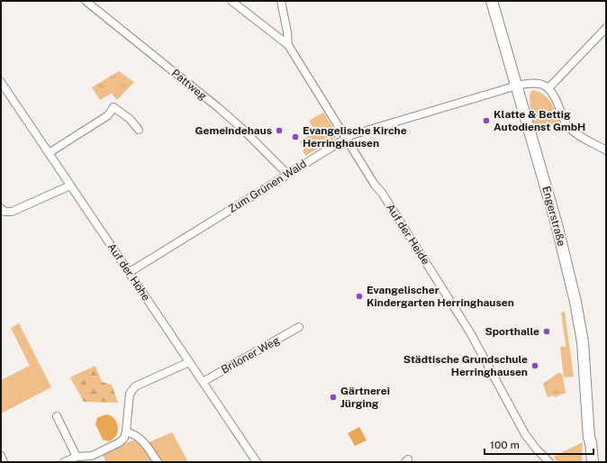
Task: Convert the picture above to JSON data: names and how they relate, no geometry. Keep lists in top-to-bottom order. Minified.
{"streets":{"main road":["Engerstraße"],"street":["Pattweg","Zum Grünen Wald","Auf der Heide","Auf der Höhe","Briloner Weg"]},"crossings":[["Pattweg","Zum Grünen Wald"],["Zum Grünen Wald","Engerstraße"],["Zum Grünen Wald","Auf der Heide"],["Zum Grünen Wald","Auf der Höhe"],["Auf der Höhe","Briloner Weg"]],"places":["Klatte & Bettig Autodienst GmbH","Gemeindehaus","Evangelische Kirche Herringhausen","Evangelischer Kindergarten Herringhausen","Sporthalle","Städtische Grundschule Herringhausen","Gärtnerei Jürging"],"scale_bar":"100 m"}
